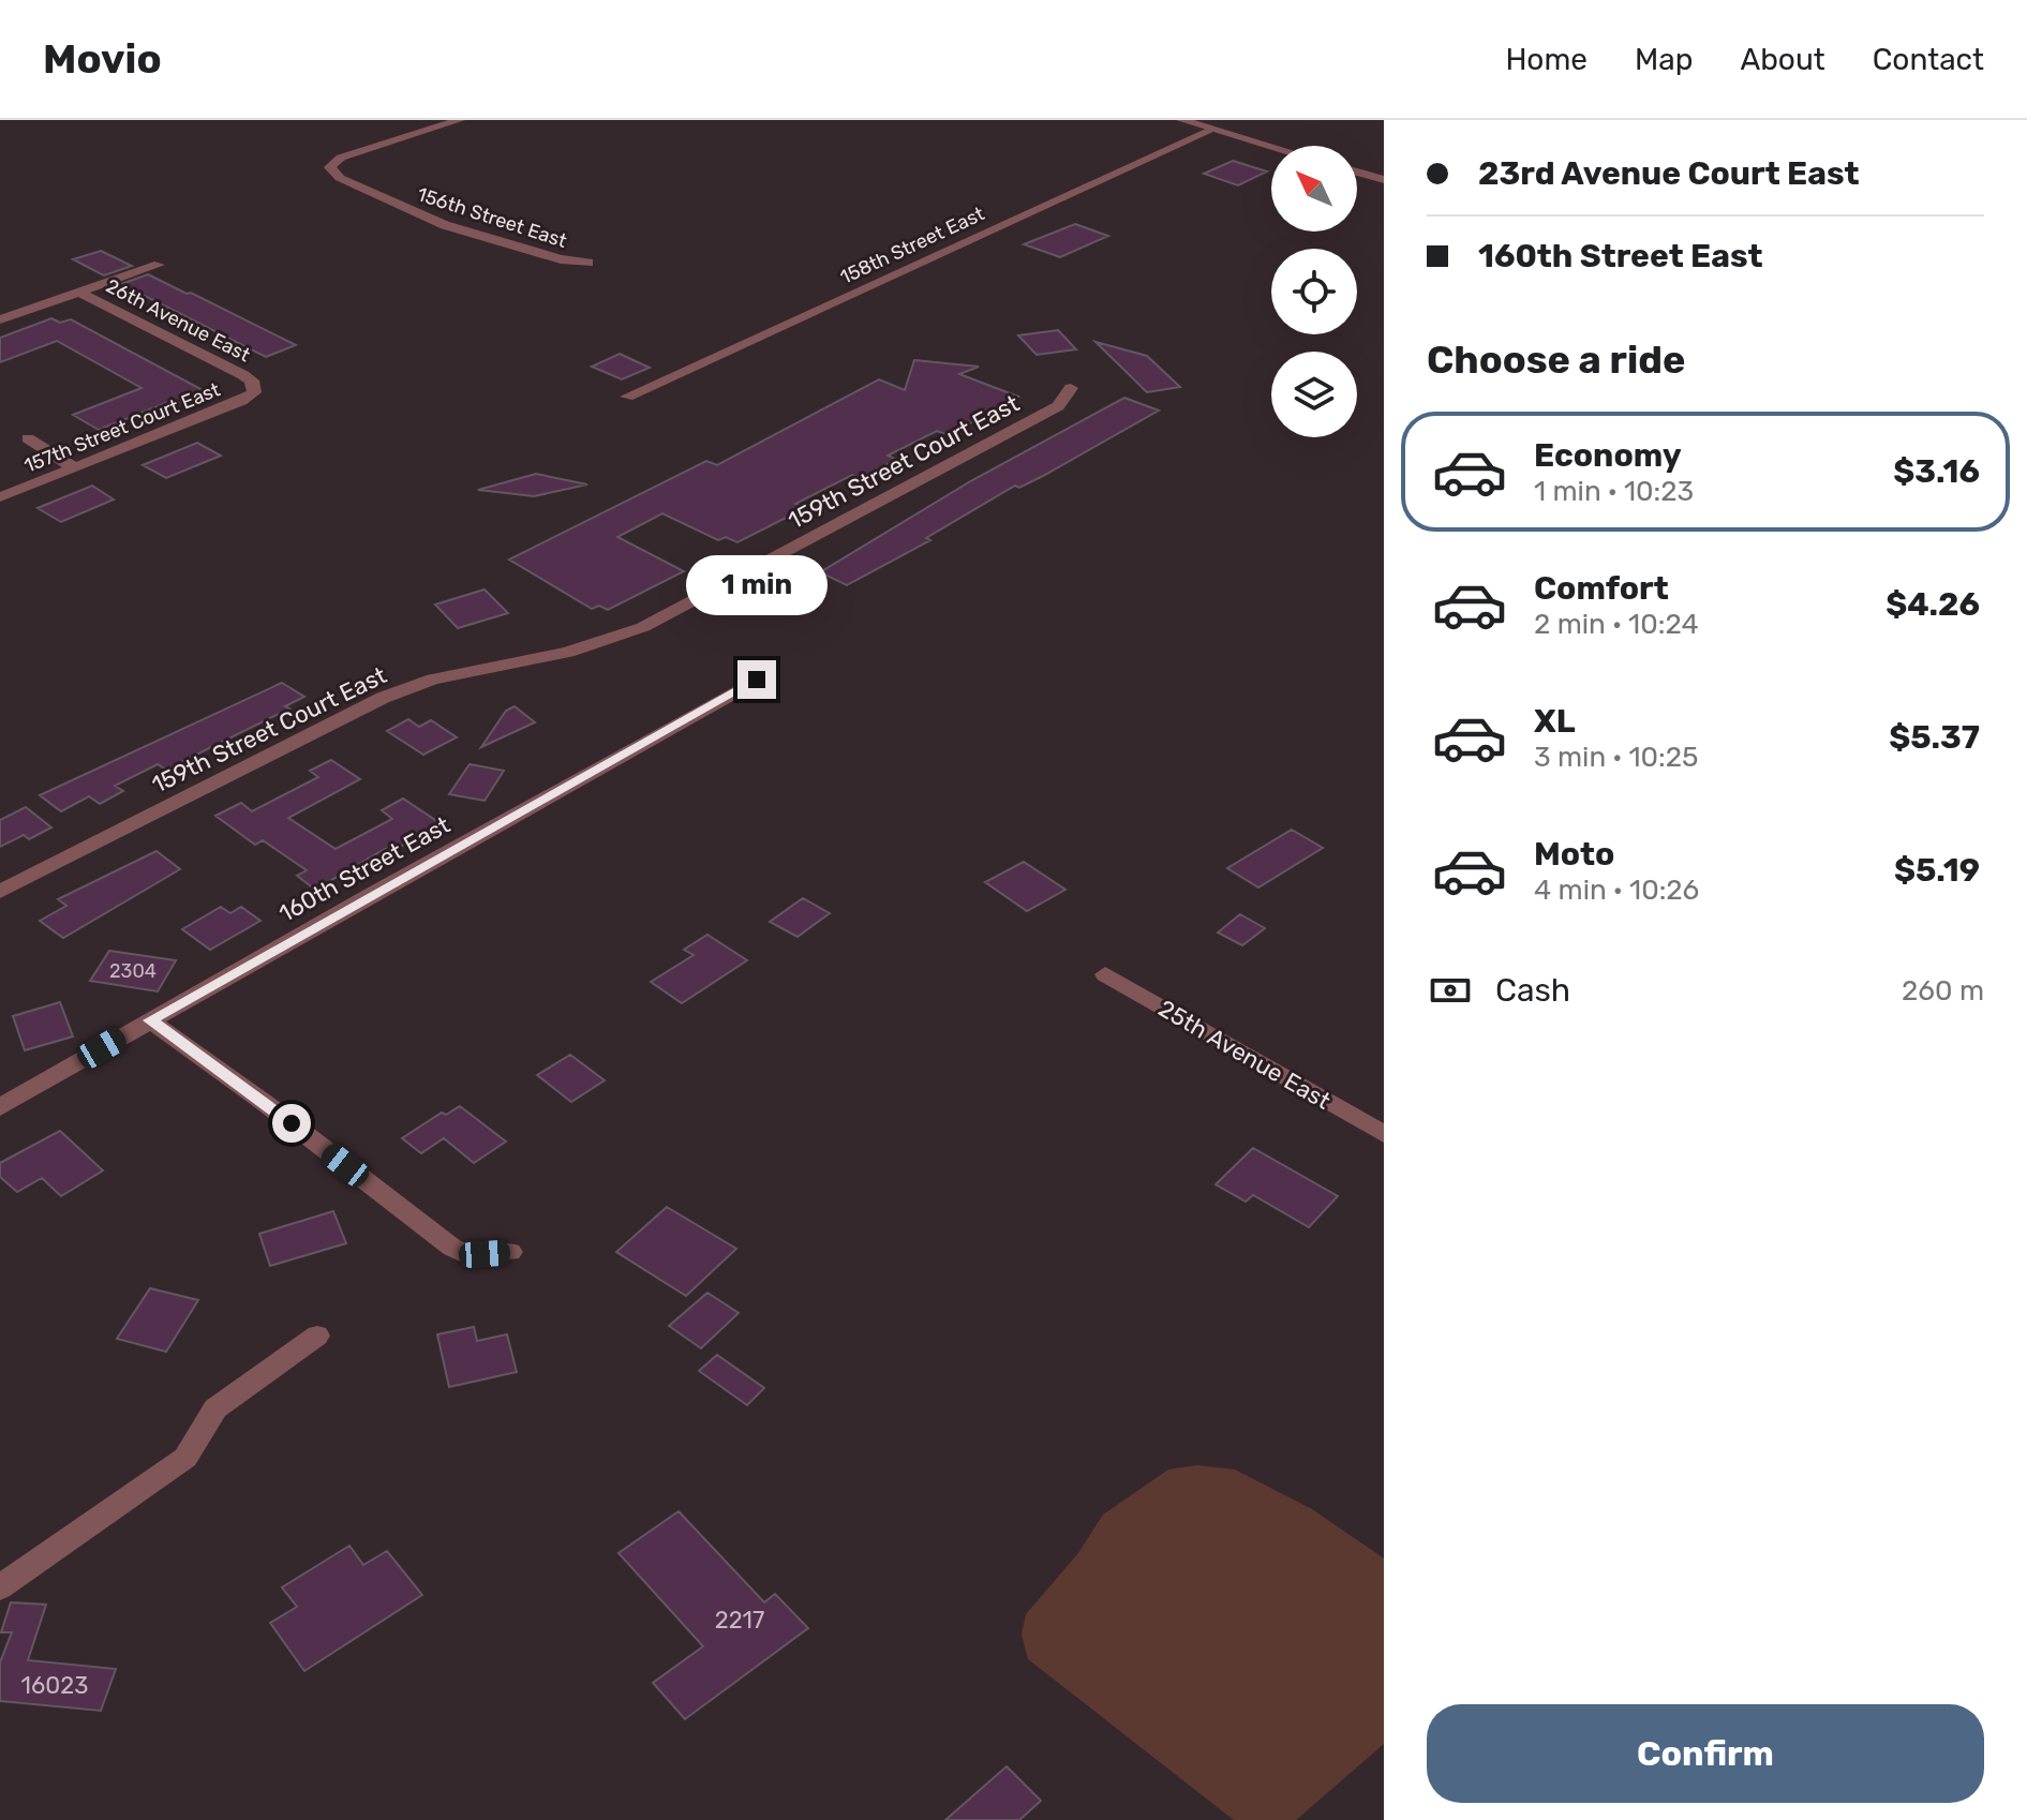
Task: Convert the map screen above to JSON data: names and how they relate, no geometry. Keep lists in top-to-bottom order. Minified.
{"streets":{"street":["156th Street East","158th Street East","26th Avenue East","157th Street Court East","159th Street Court East","160th Street East","25th Avenue East"]},"crossings":[["26th Avenue East","157th Street Court East"]],"house_numbers":["2304","2217","16023"],"north":"top left","page":{"header":"Movio","nav":["Home","Map","About","Contact"],"banner":["23rd Avenue Court East","160th Street East"],"heading":"Choose a ride","list":[{"name":"Economy","note":"1 min · 10:23","value":"$3.16"},{"name":"Comfort","note":"2 min · 10:24","value":"$4.26"},{"name":"XL","note":"3 min · 10:25","value":"$5.37"},{"name":"Moto","note":"4 min · 10:26","value":"$5.19"}],"bubble":"1 min","pay":["Cash","260 m"],"buttons":"Confirm"}}
